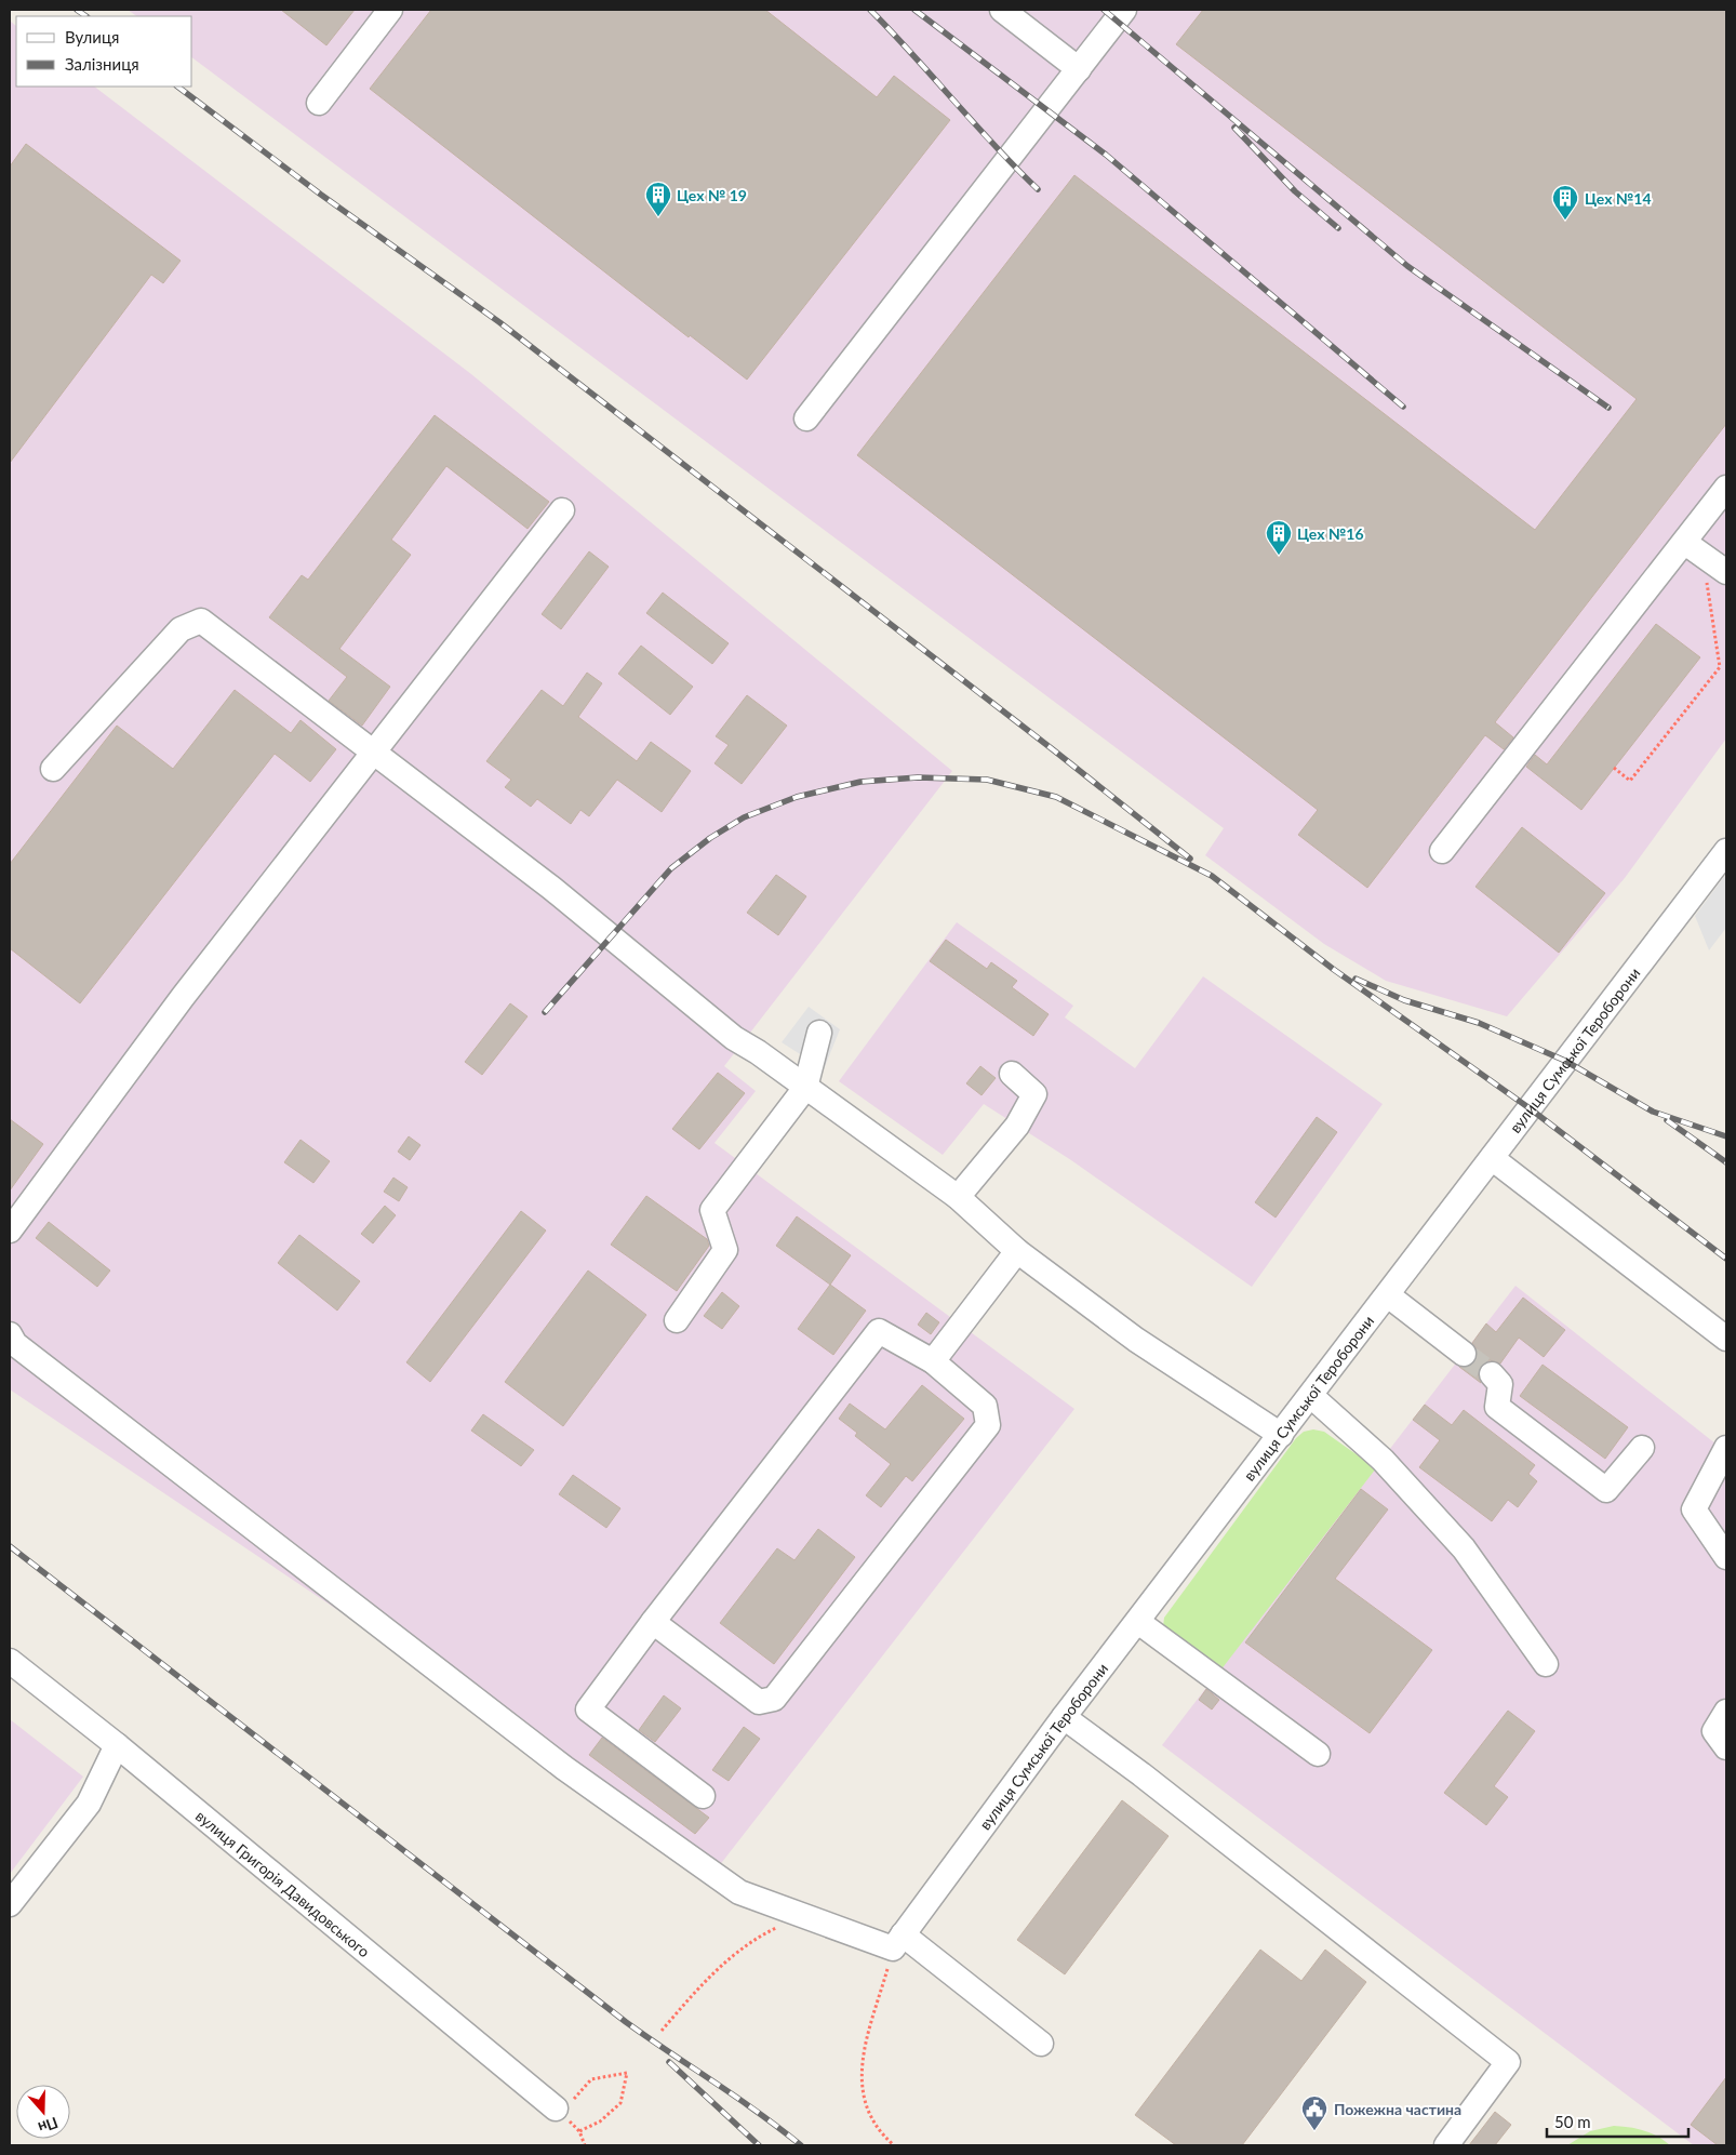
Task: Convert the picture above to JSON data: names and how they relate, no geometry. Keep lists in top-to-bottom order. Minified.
{"streets":{"street":["вулиця Сумської Тероборони","вулиця Григорія Давидовського"]},"places":{"building":["Цех № 19","Цех №14","Цех №16"],"public building":["Пожежна частина"]},"legend":["Вулиця","Залізниця"],"scale_bar":"50 m","north":"bottom"}
